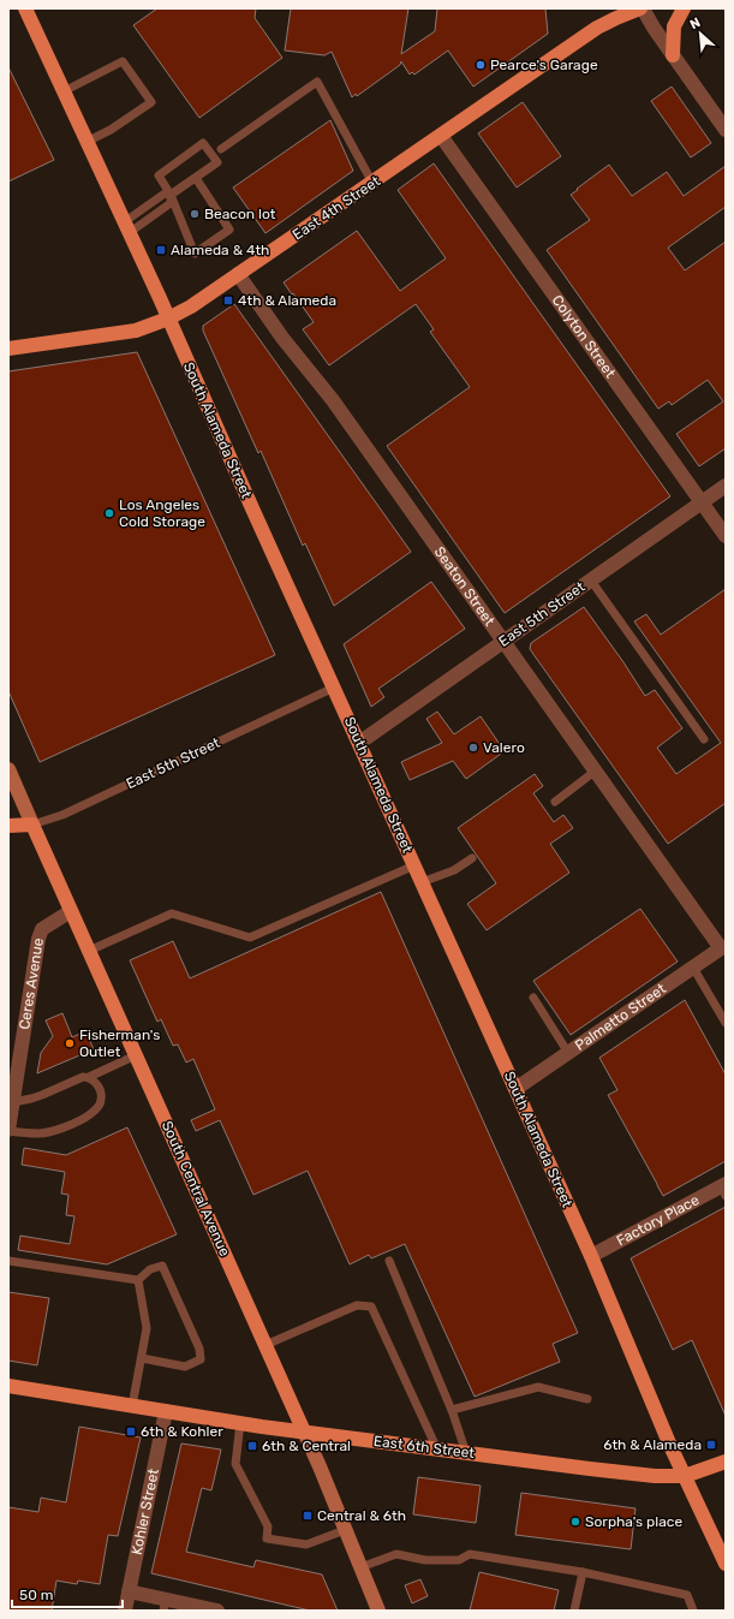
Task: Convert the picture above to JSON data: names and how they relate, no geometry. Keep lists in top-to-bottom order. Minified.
{"streets":{"main road":["East 4th Street","South Alameda Street","East 5th Street","South Central Avenue","East 6th Street"],"street":["Colyton Street","Seaton Street","Ceres Avenue","Palmetto Street","Factory Place","Kohler Street"]},"crossings":[["East 4th Street","Colyton Street"],["East 4th Street","South Alameda Street"],["East 4th Street","Seaton Street"],["Colyton Street","East 5th Street"],["South Alameda Street","East 5th Street"],["South Alameda Street","Palmetto Street"],["South Alameda Street","Factory Place"],["South Alameda Street","East 6th Street"],["Seaton Street","East 5th Street"],["Seaton Street","Palmetto Street"],["East 5th Street","South Central Avenue"],["Ceres Avenue","South Central Avenue"],["South Central Avenue","East 6th Street"],["East 6th Street","Kohler Street"]],"places":{"other":["Pearce's Garage","Beacon lot","Los Angeles Cold Storage","Valero","Fisherman's Outlet","Sorpha's place"],"transit":["Alameda & 4th","4th & Alameda","6th & Kohler","6th & Alameda","6th & Central","Central & 6th"]},"scale_bar":"50 m","north":"top left"}
